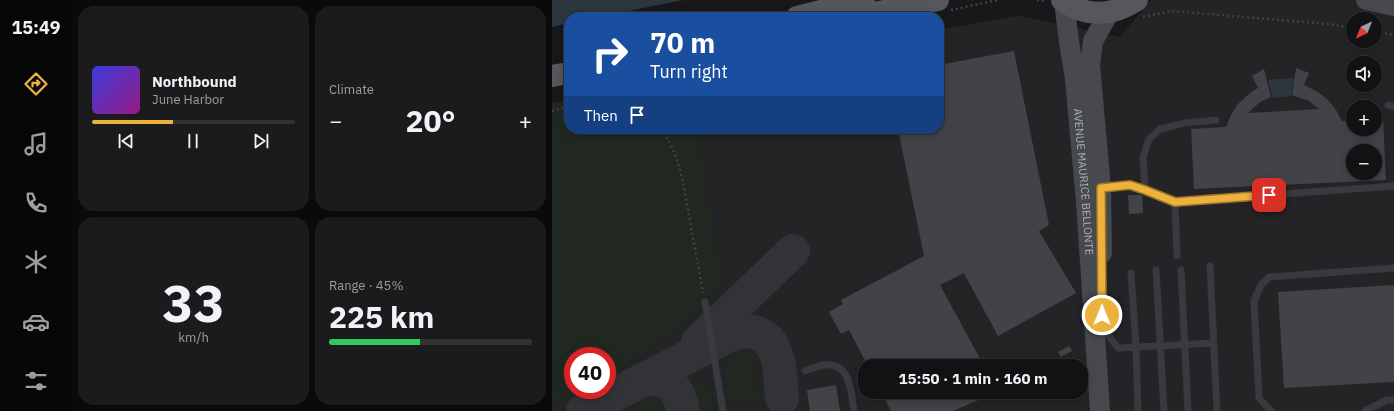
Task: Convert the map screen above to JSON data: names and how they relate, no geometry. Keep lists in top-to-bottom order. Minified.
{"streets":{"street":["AVENUE MAURICE BELLONTE"]},"north":"bottom left","page":{"tabs":"15:49","tile":["Climate",["33","km/h"],["Range · 45%","225 km"]],"map_buttons":["+","−"],"turn":["70 m","Turn right"],"song":["Northbound","June Harbor"],"then":"Then","heat":["−","20°","+"],"limit":"40","trip":"15:50 · 1 min · 160 m"}}
